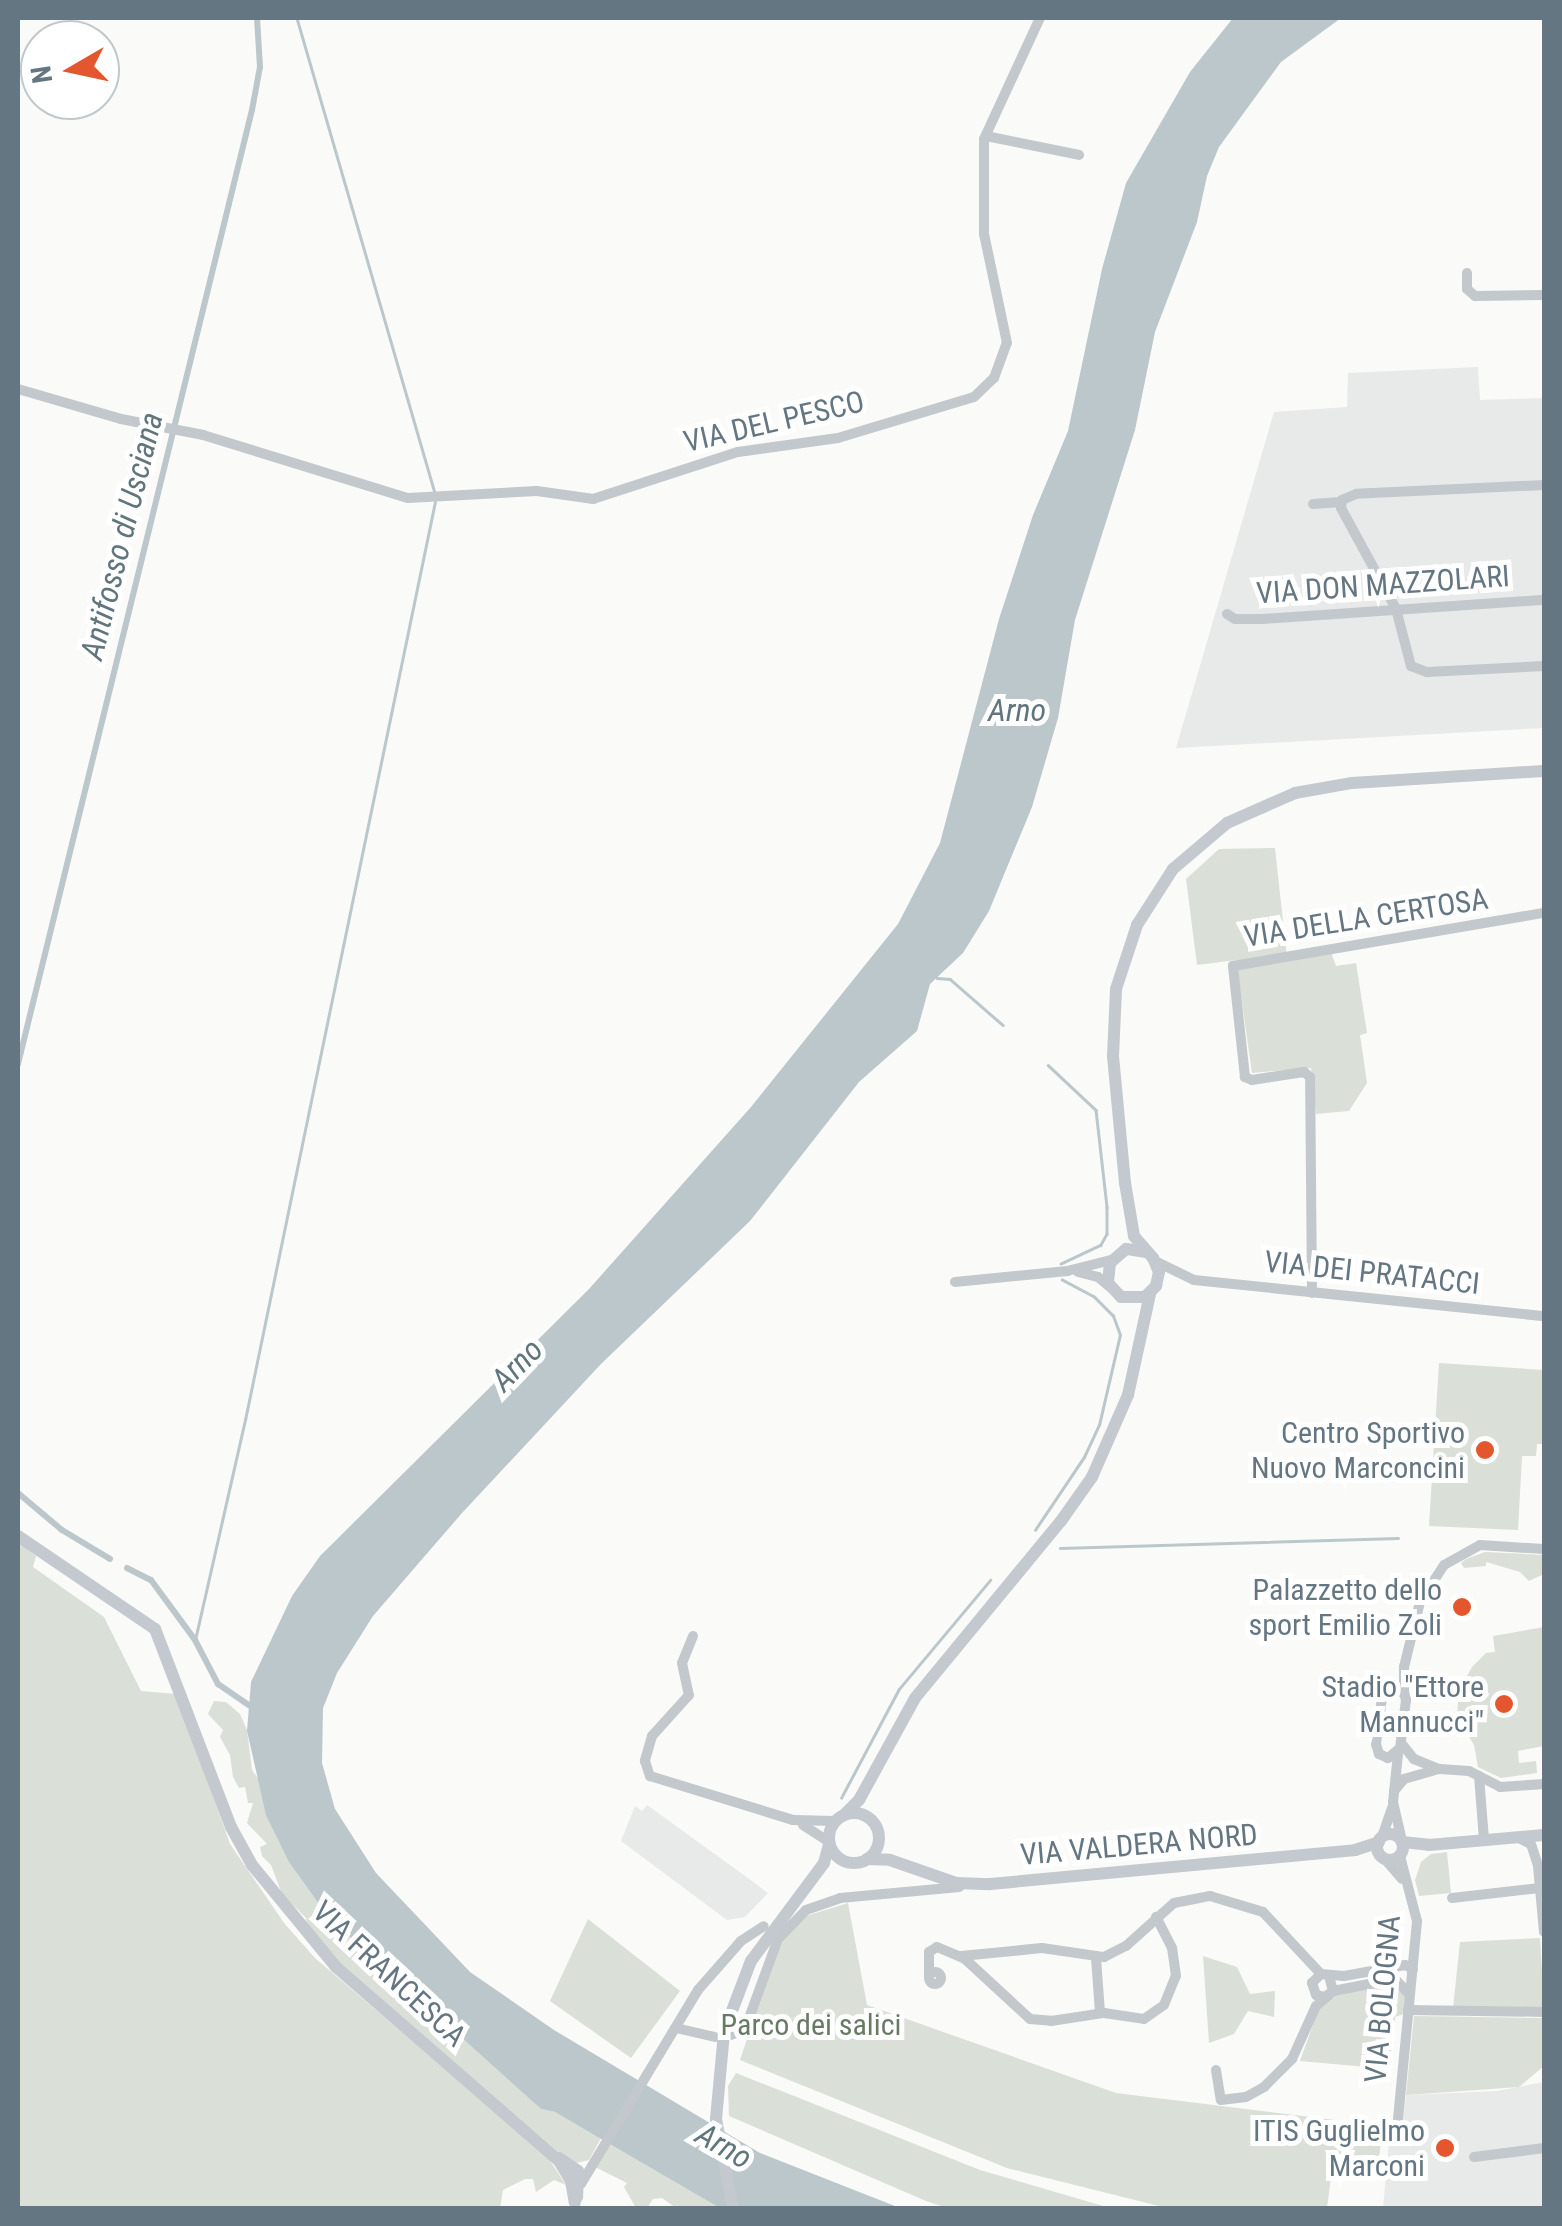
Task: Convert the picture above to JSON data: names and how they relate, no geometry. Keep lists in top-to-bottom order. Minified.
{"streets":{"main road":["VIA VALDERA NORD","VIA FRANCESCA"],"street":["VIA DEL PESCO","VIA DON MAZZOLARI","VIA DELLA CERTOSA","VIA DEI PRATACCI","VIA BOLOGNA"]},"crossings":[["VIA DELLA CERTOSA","VIA DEI PRATACCI"],["VIA VALDERA NORD","VIA BOLOGNA"]],"water":["Antifosso di Usciana","Arno"],"parks":["Parco dei salici"],"places":["Centro Sportivo Nuovo Marconcini","Palazzetto dello sport Emilio Zoli","Stadio \"Ettore Mannucci\"","ITIS Guglielmo Marconi"],"north":"left"}
